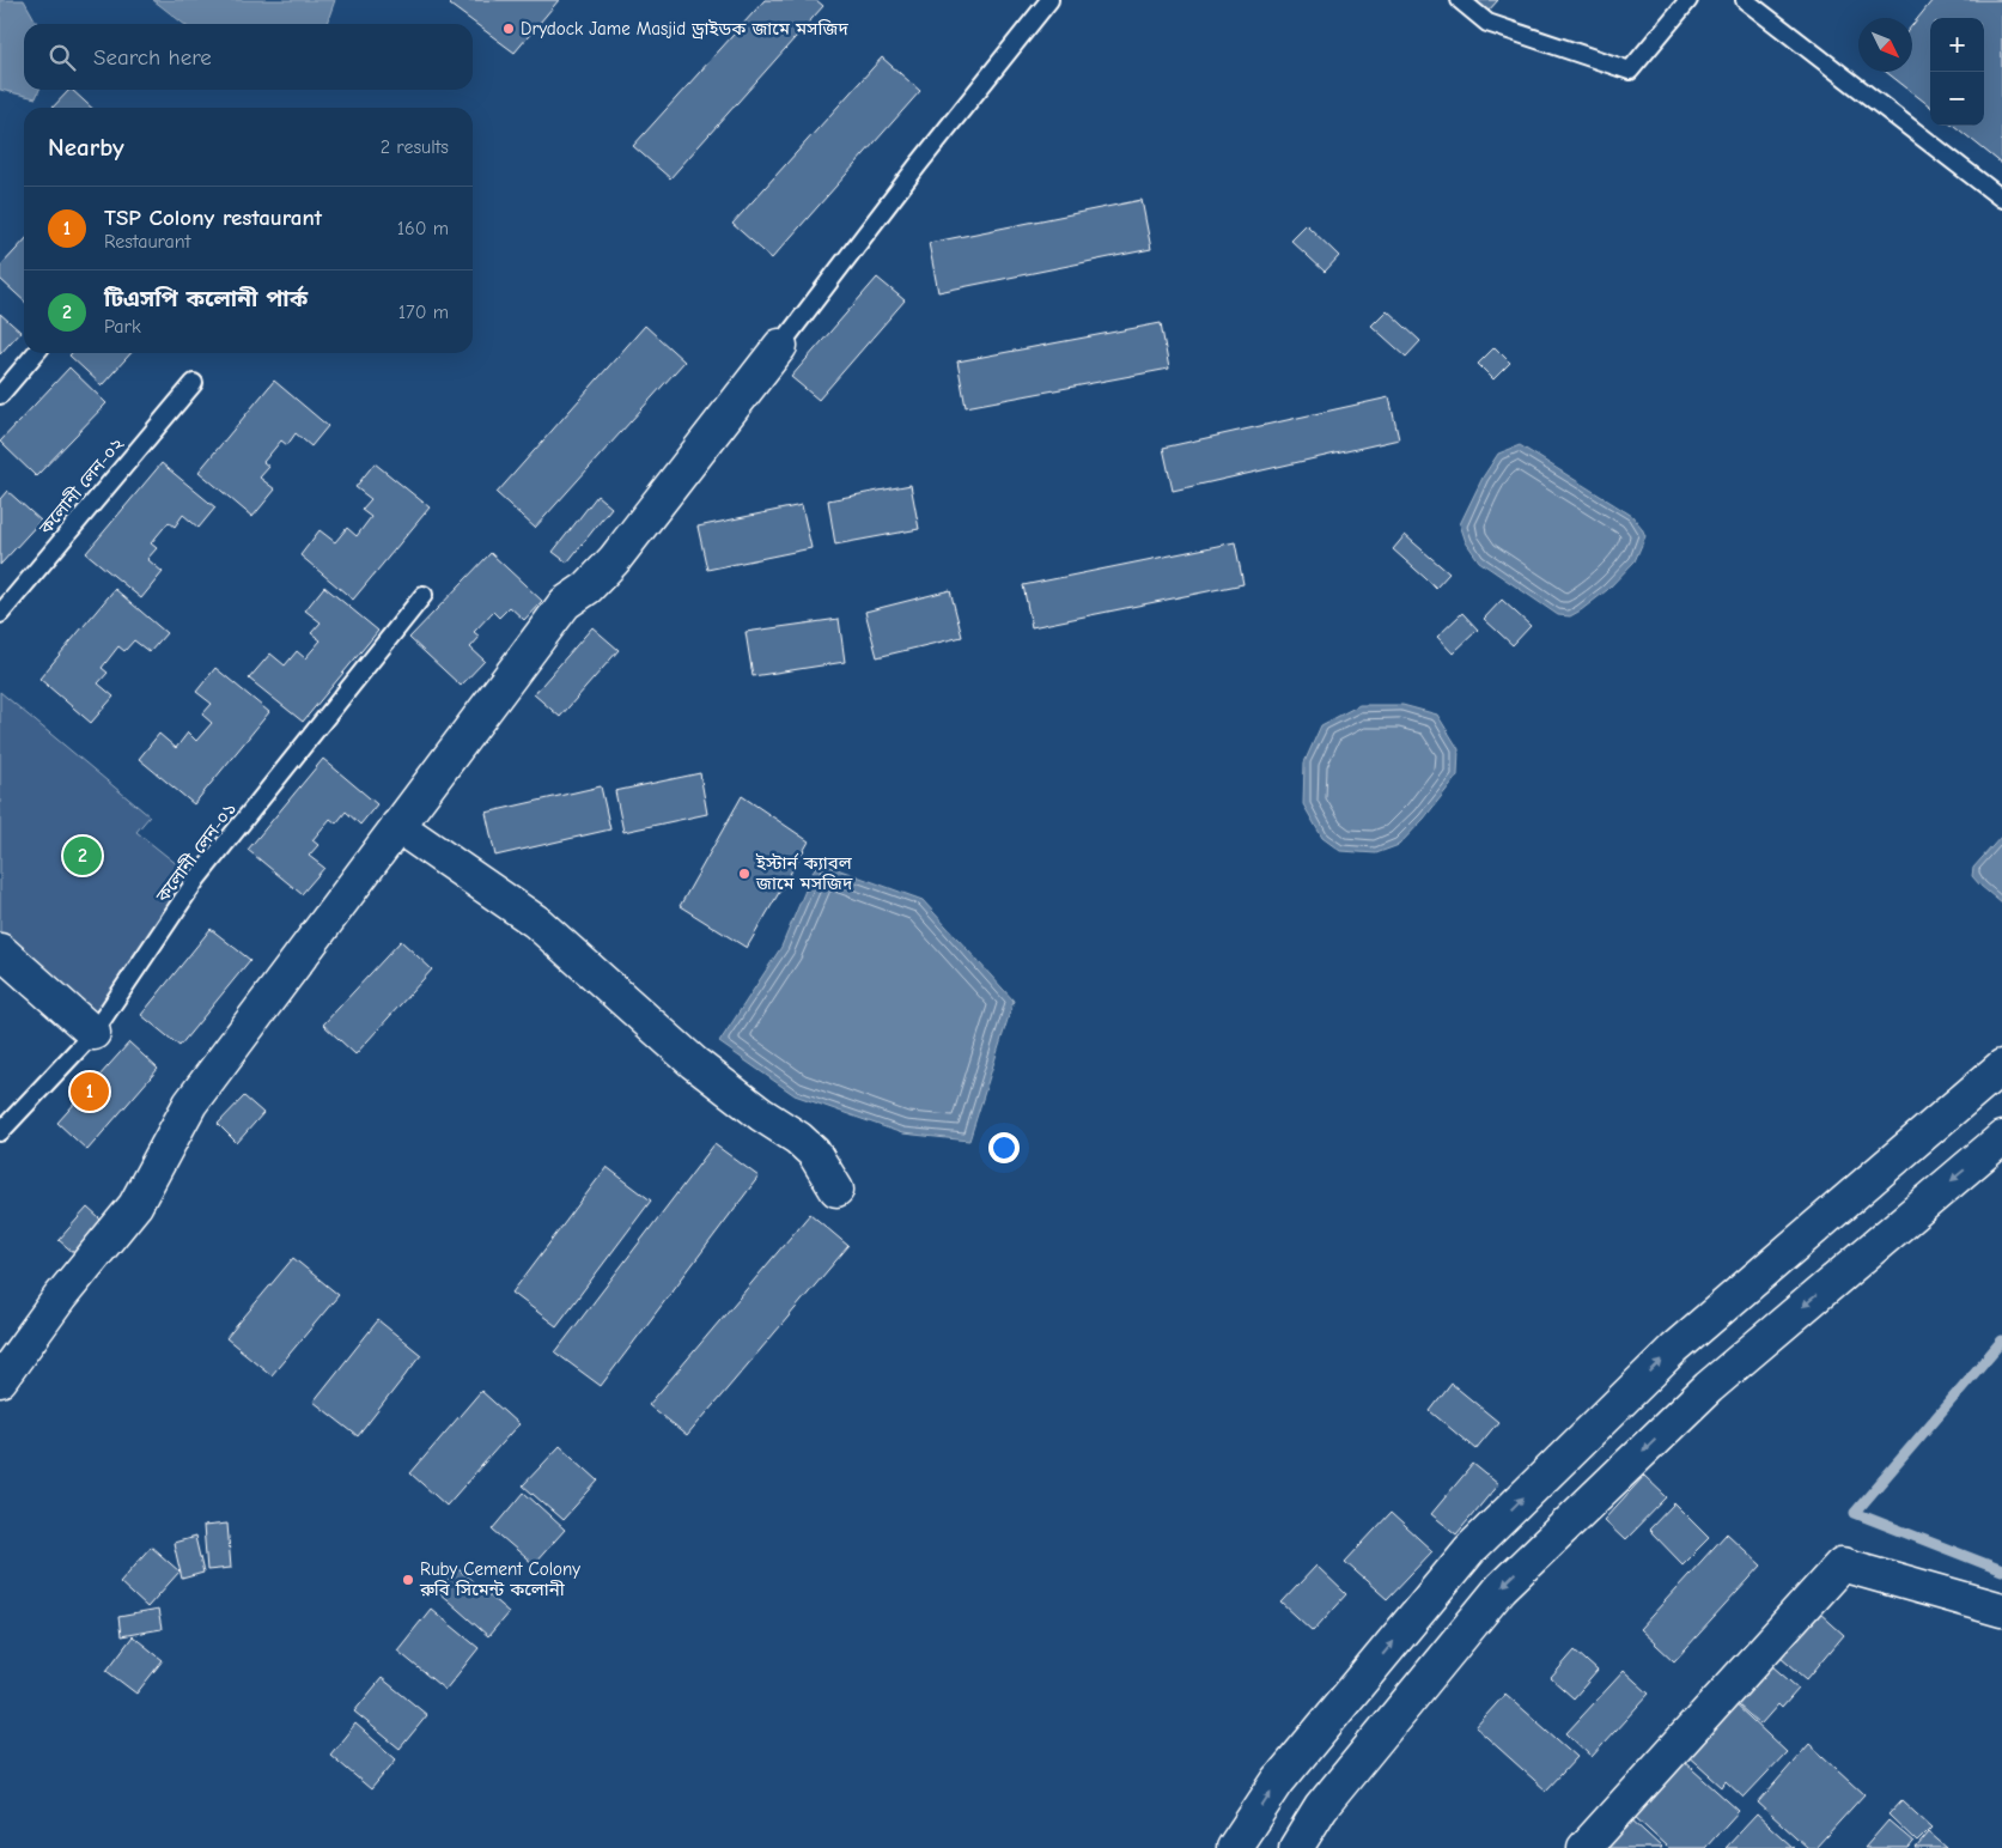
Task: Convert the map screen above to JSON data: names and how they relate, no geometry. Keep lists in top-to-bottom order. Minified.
{"streets":{"lane":["কলোনী লেন-০২","কলোনী লেন-০১"]},"places":["Drydock Jame Masjid ড্রাইডক জামে মসজিদ","ইস্টার্ন ক্যাবল জামে মসজিদ","Ruby Cement Colony রুবি সিমেন্ট কলোনী"],"north":"bottom right","page":{"map_buttons":["+","−"],"search":"Search here","heading":["Nearby","2 results"],"list":[{"mark":"1","name":"TSP Colony restaurant","note":"Restaurant","value":"160 m"},{"mark":"2","name":"টিএসপি কলোনী পার্ক","note":"Park","value":"170 m"}],"pins":["2","1"]}}
